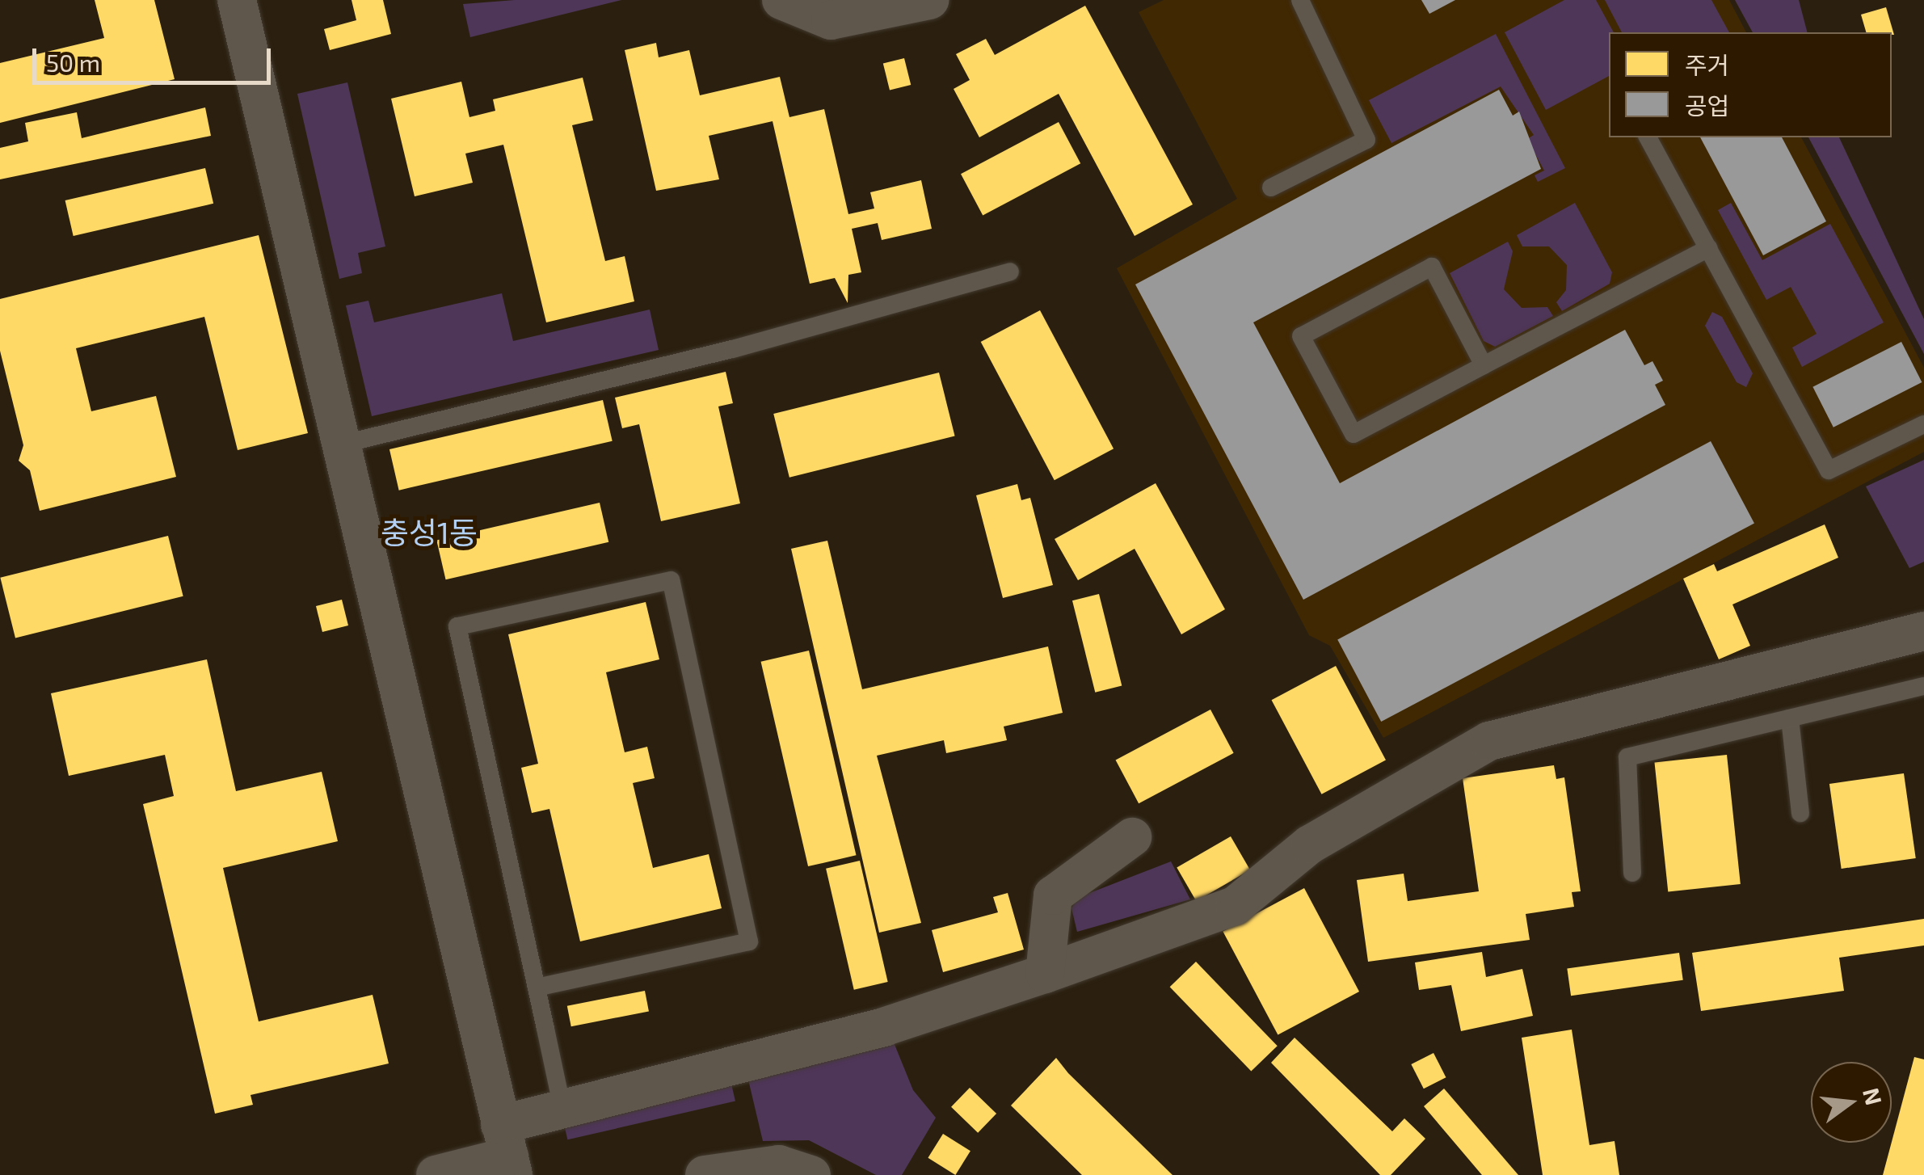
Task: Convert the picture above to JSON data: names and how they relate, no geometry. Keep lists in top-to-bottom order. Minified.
{"districts":["충성1동"],"legend":["주거","공업"],"scale_bar":"50 m","north":"right"}
